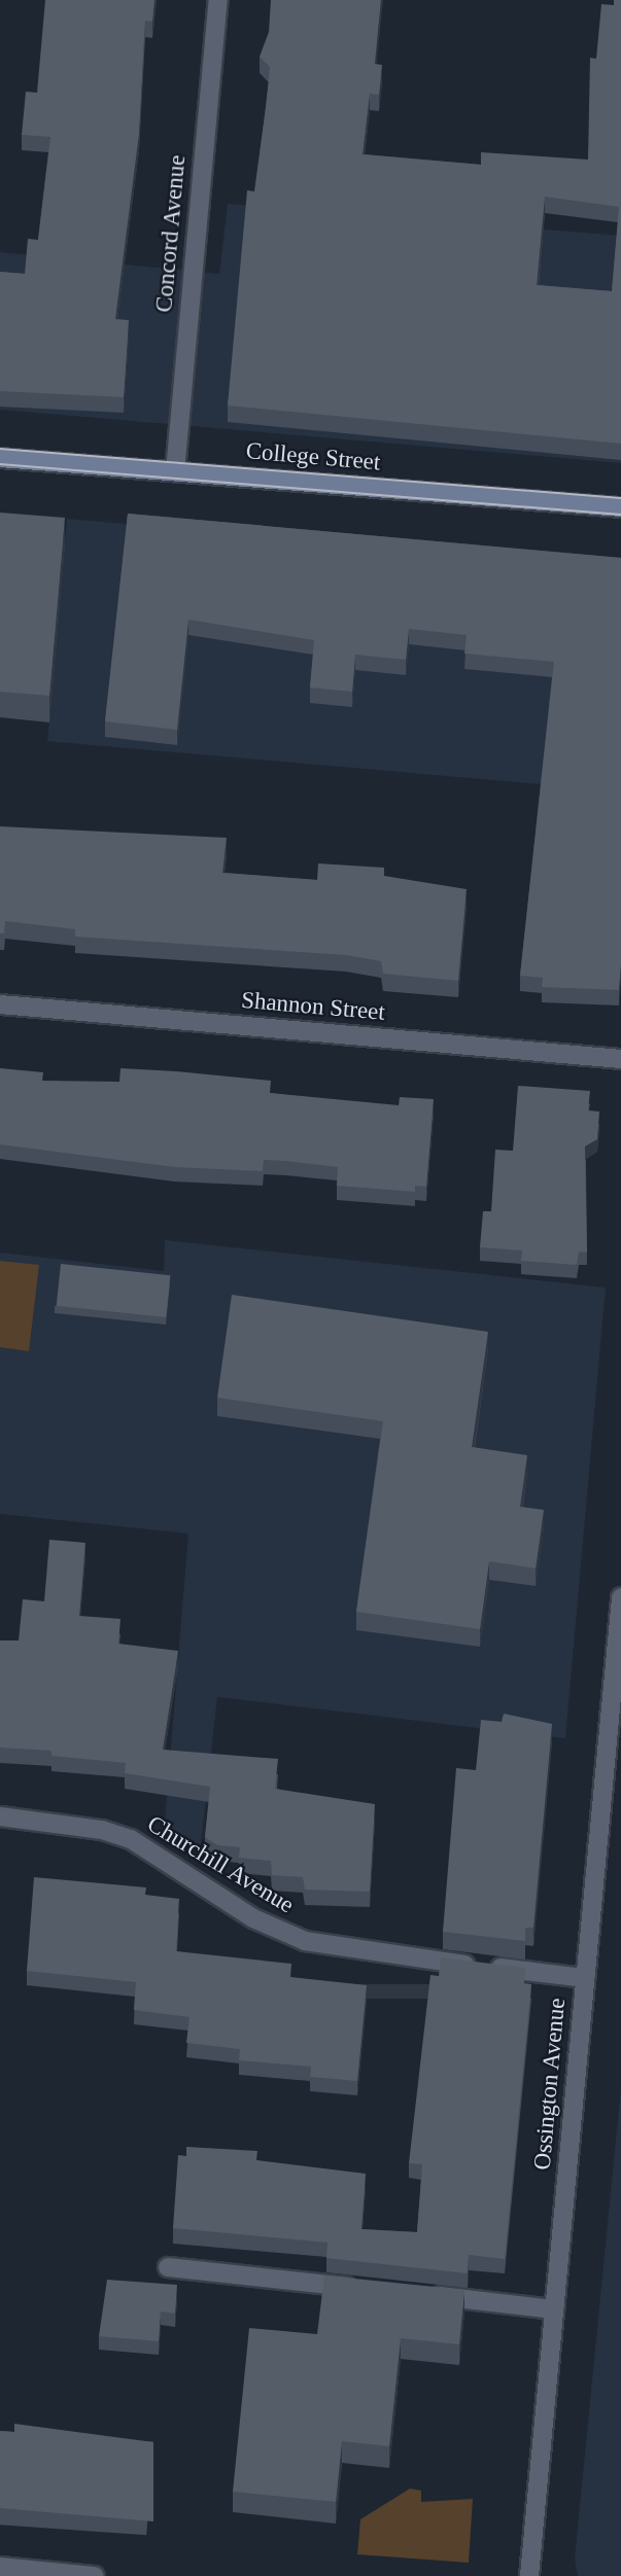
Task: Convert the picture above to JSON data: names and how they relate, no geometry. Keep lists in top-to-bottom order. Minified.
{"streets":{"main road":["College Street"],"street":["Concord Avenue","Shannon Street","Churchill Avenue","Ossington Avenue"]},"crossings":[["Concord Avenue","College Street"],["Churchill Avenue","Ossington Avenue"]]}
